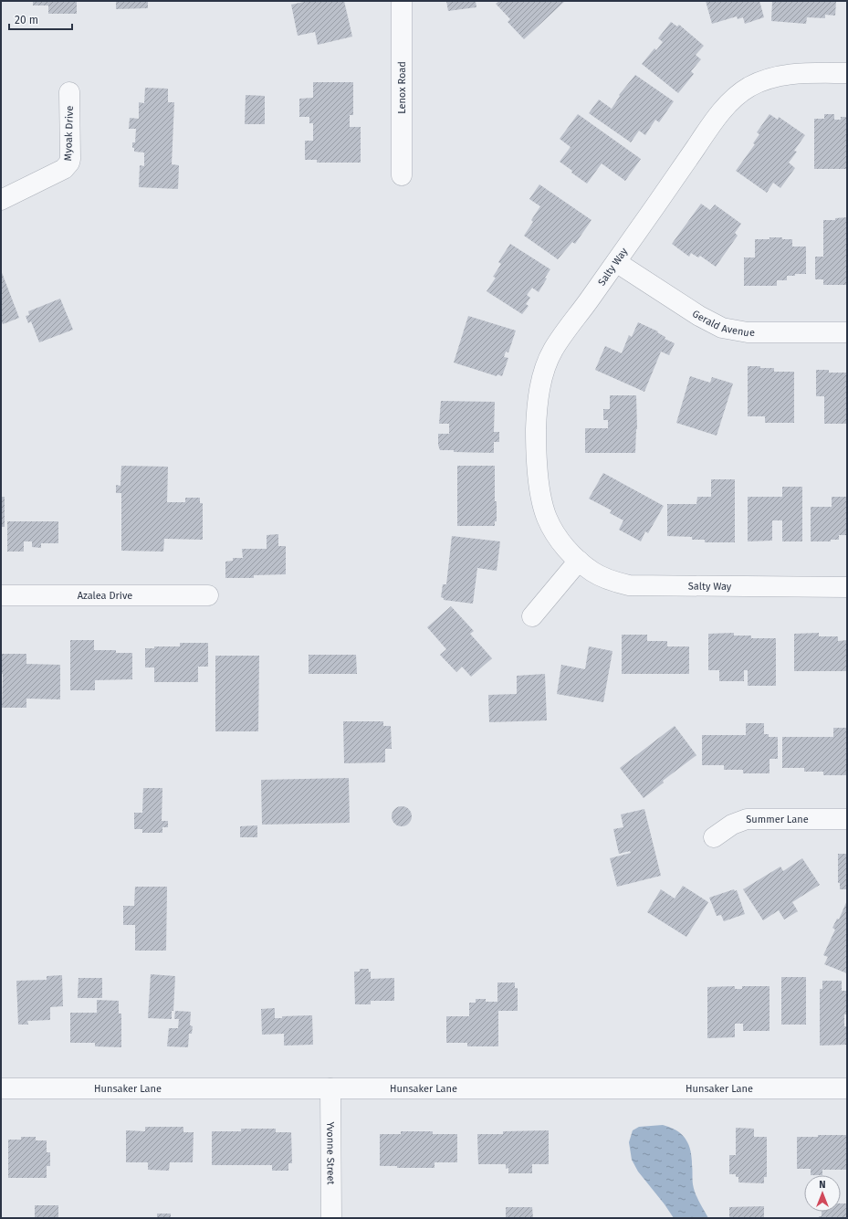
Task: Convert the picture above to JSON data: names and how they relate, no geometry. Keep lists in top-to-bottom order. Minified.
{"streets":{"street":["Lenox Road","Myoak Drive","Salty Way","Gerald Avenue","Azalea Drive","Summer Lane","Hunsaker Lane","Yvonne Street"]},"crossings":[["Salty Way","Gerald Avenue"],["Hunsaker Lane","Yvonne Street"]],"scale_bar":"20 m","north":"top"}
